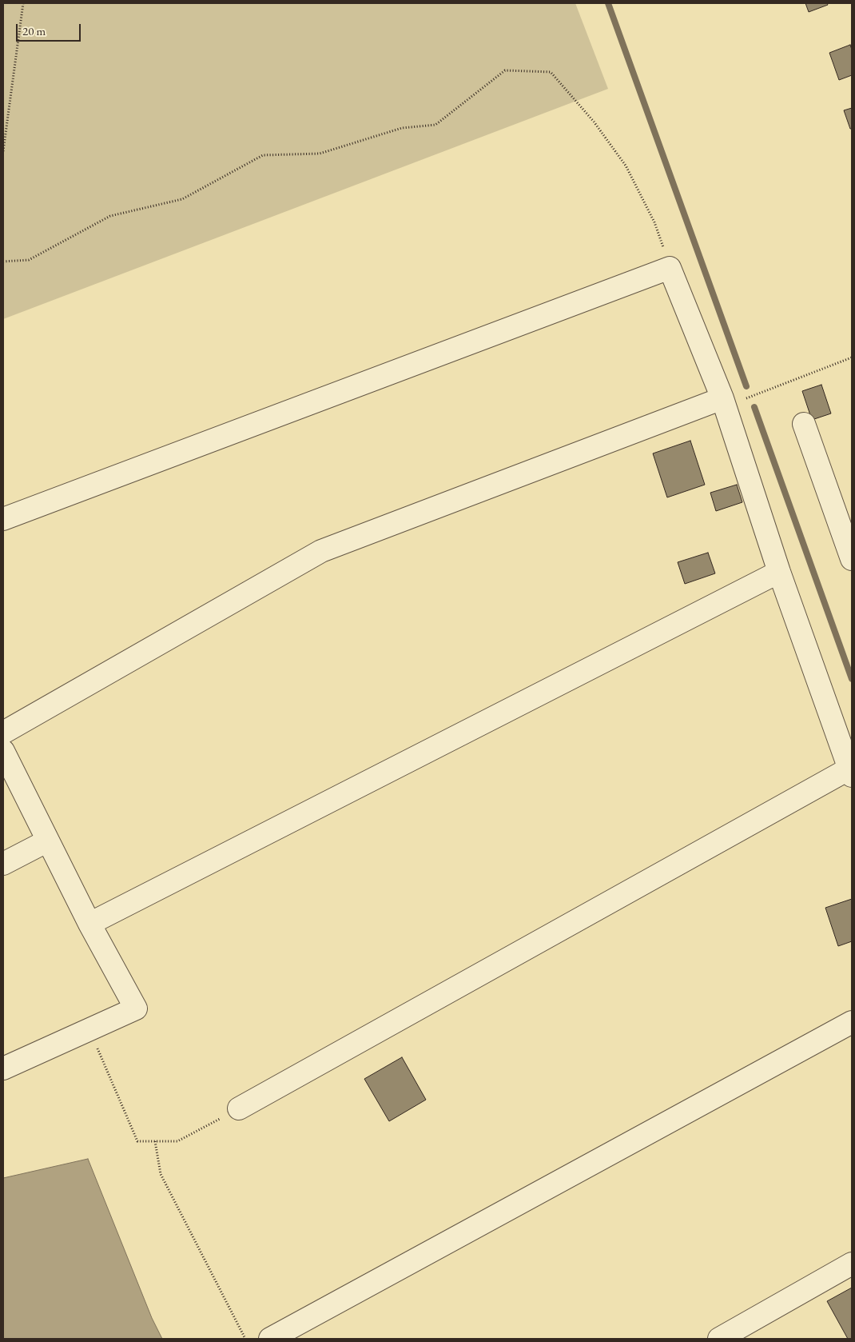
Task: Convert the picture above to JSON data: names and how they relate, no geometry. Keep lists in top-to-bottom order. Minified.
{"scale_bar":"20 m"}
